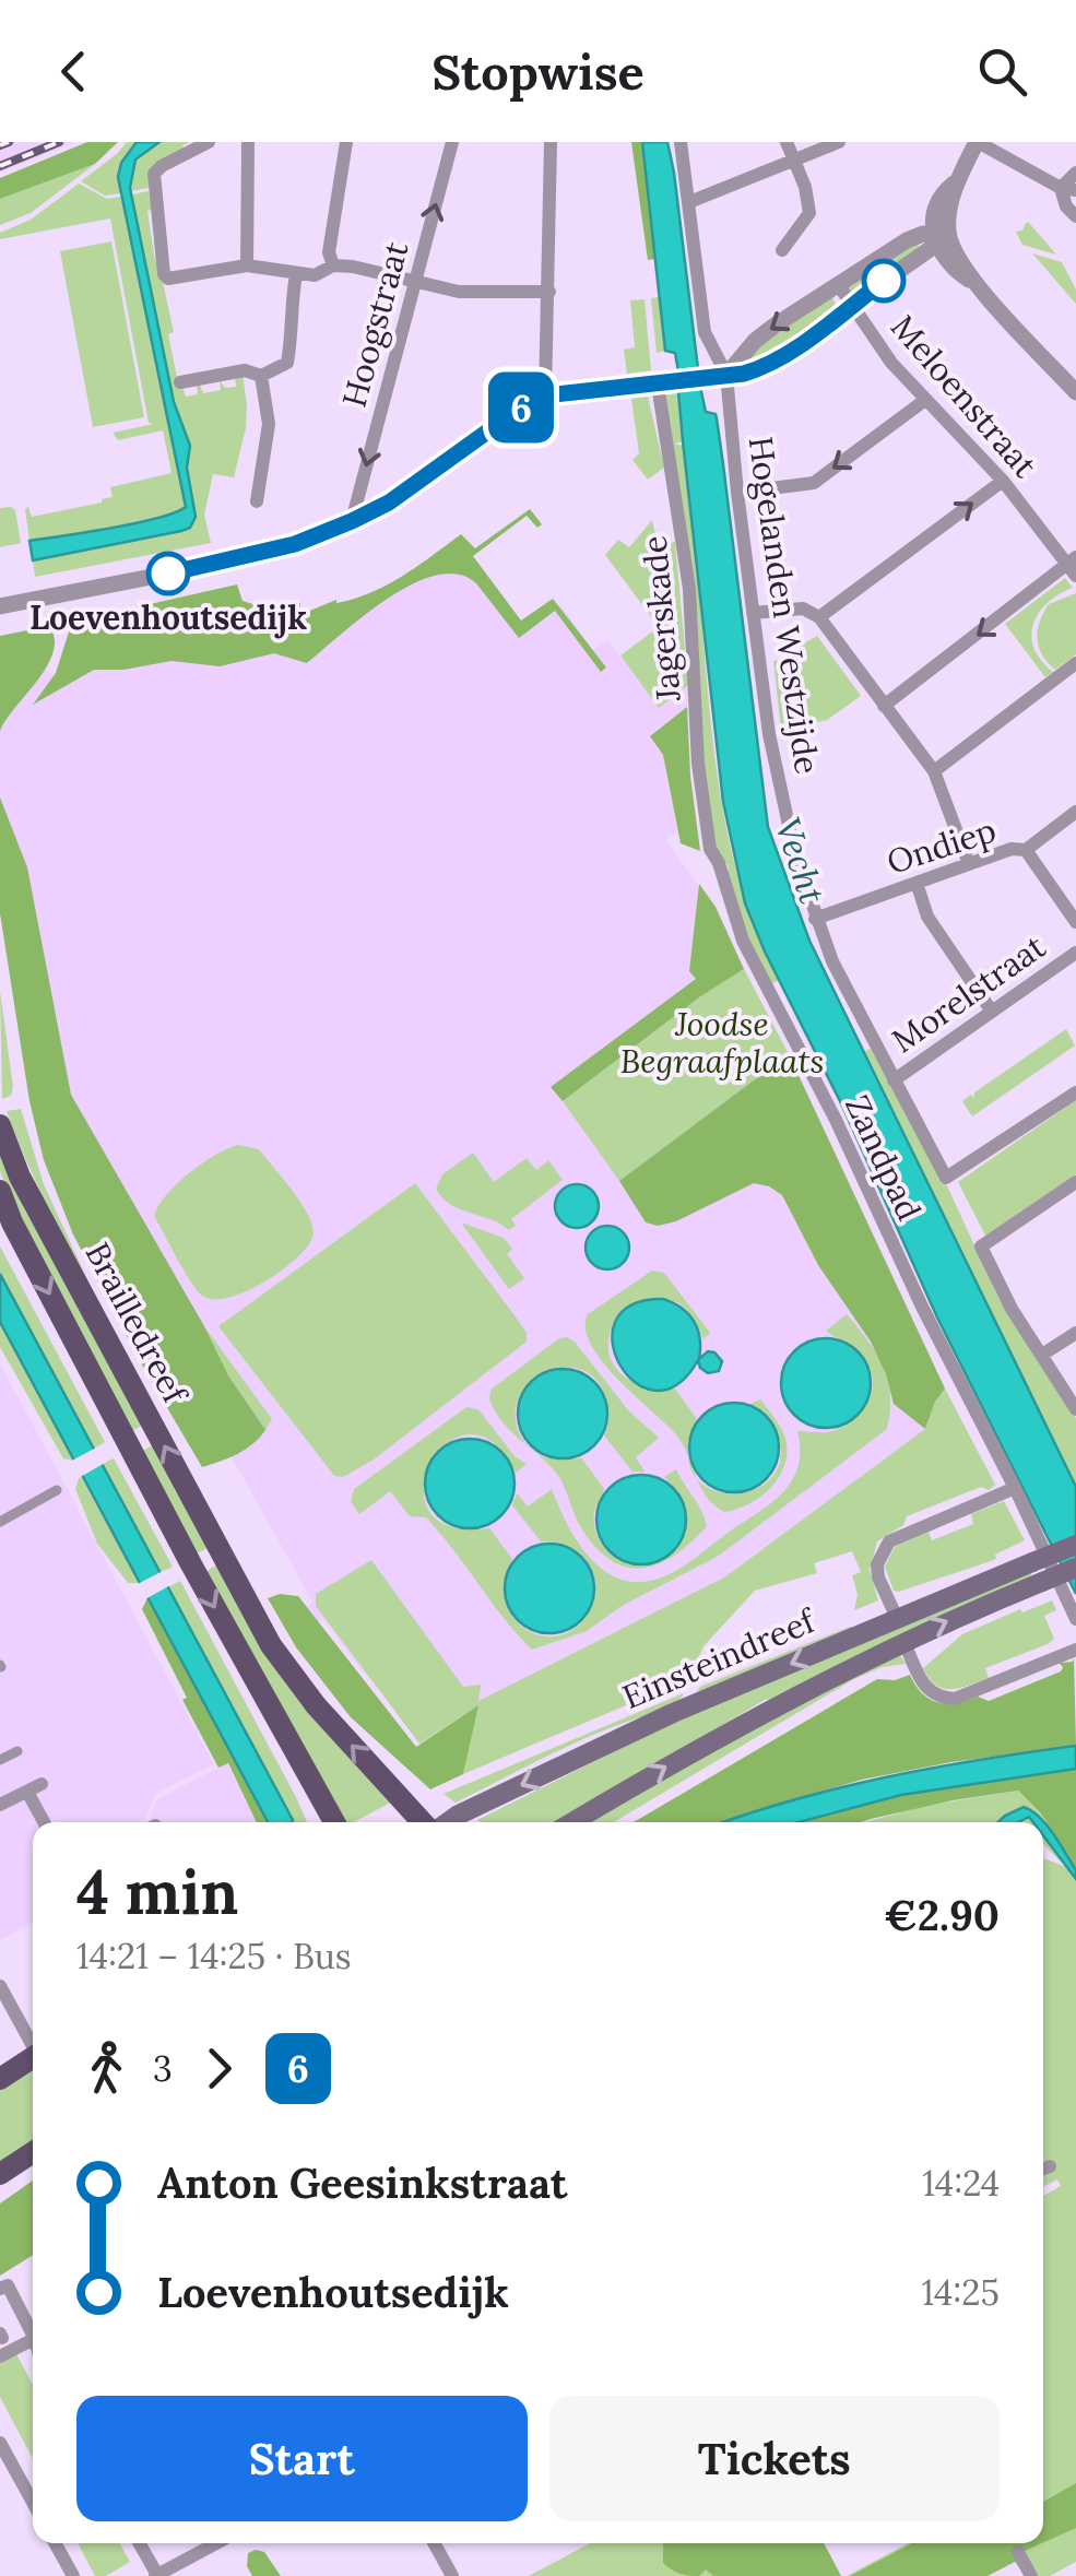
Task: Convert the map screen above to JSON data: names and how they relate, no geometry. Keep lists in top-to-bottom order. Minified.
{"streets":{"main road":["Brailledreef","Einsteindreef"],"street":["Hoogstraat","Meloenstraat","Hogelanden Westzijde","Jagerskade","Ondiep","Morelstraat","Zandpad"]},"crossings":[["Hogelanden Westzijde","Ondiep"],["Hogelanden Westzijde","Morelstraat"],["Jagerskade","Zandpad"]],"water":["Vecht"],"parks":["Joodse Begraafplaats"],"places":["Loevenhoutsedijk"],"lines":["bus line 6"],"page":{"header":"Stopwise","on_map":"6","heading":["4 min","14:21 – 14:25 · Bus","€2.90"],"legs":["3","6"],"list":[{"name":"Anton Geesinkstraat","value":"14:24"},{"name":"Loevenhoutsedijk","value":"14:25"}],"buttons":["Start","Tickets"]}}
